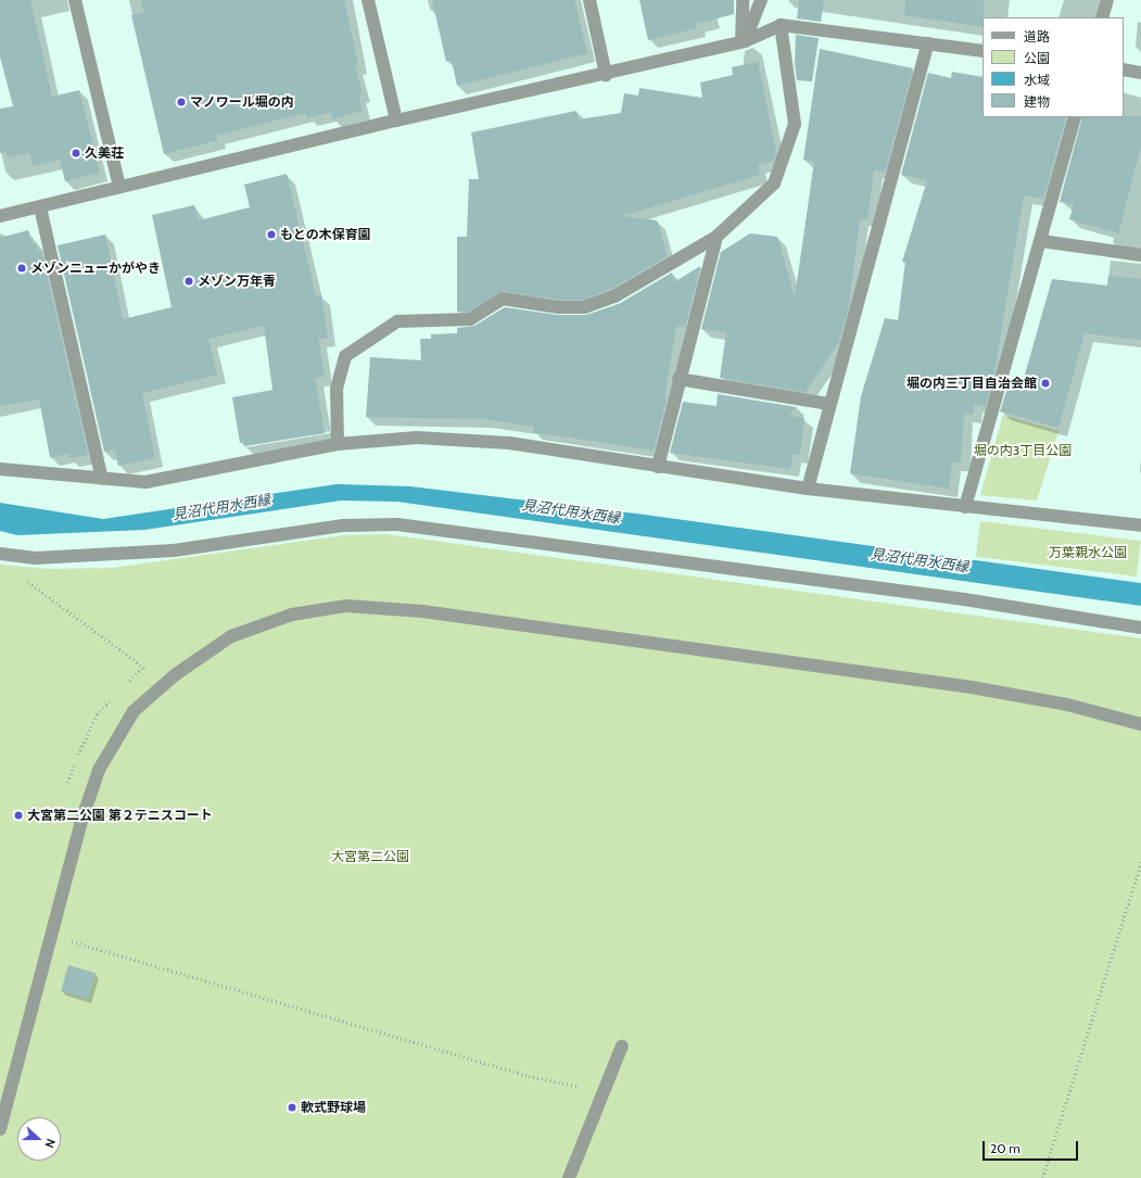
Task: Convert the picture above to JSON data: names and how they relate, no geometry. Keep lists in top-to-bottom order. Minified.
{"water":["見沼代用水西縁"],"parks":["堀の内3丁目公園","万葉親水公園","大宮第二公園"],"places":["マノワール堀の内","久美荘","もとの木保育園","メゾンニューかがやき","メゾン万年青","堀の内三丁目自治会館","大宮第二公園 第２テニスコート","軟式野球場"],"legend":["道路","公園","水域","建物"],"scale_bar":"20 m","north":"right"}
